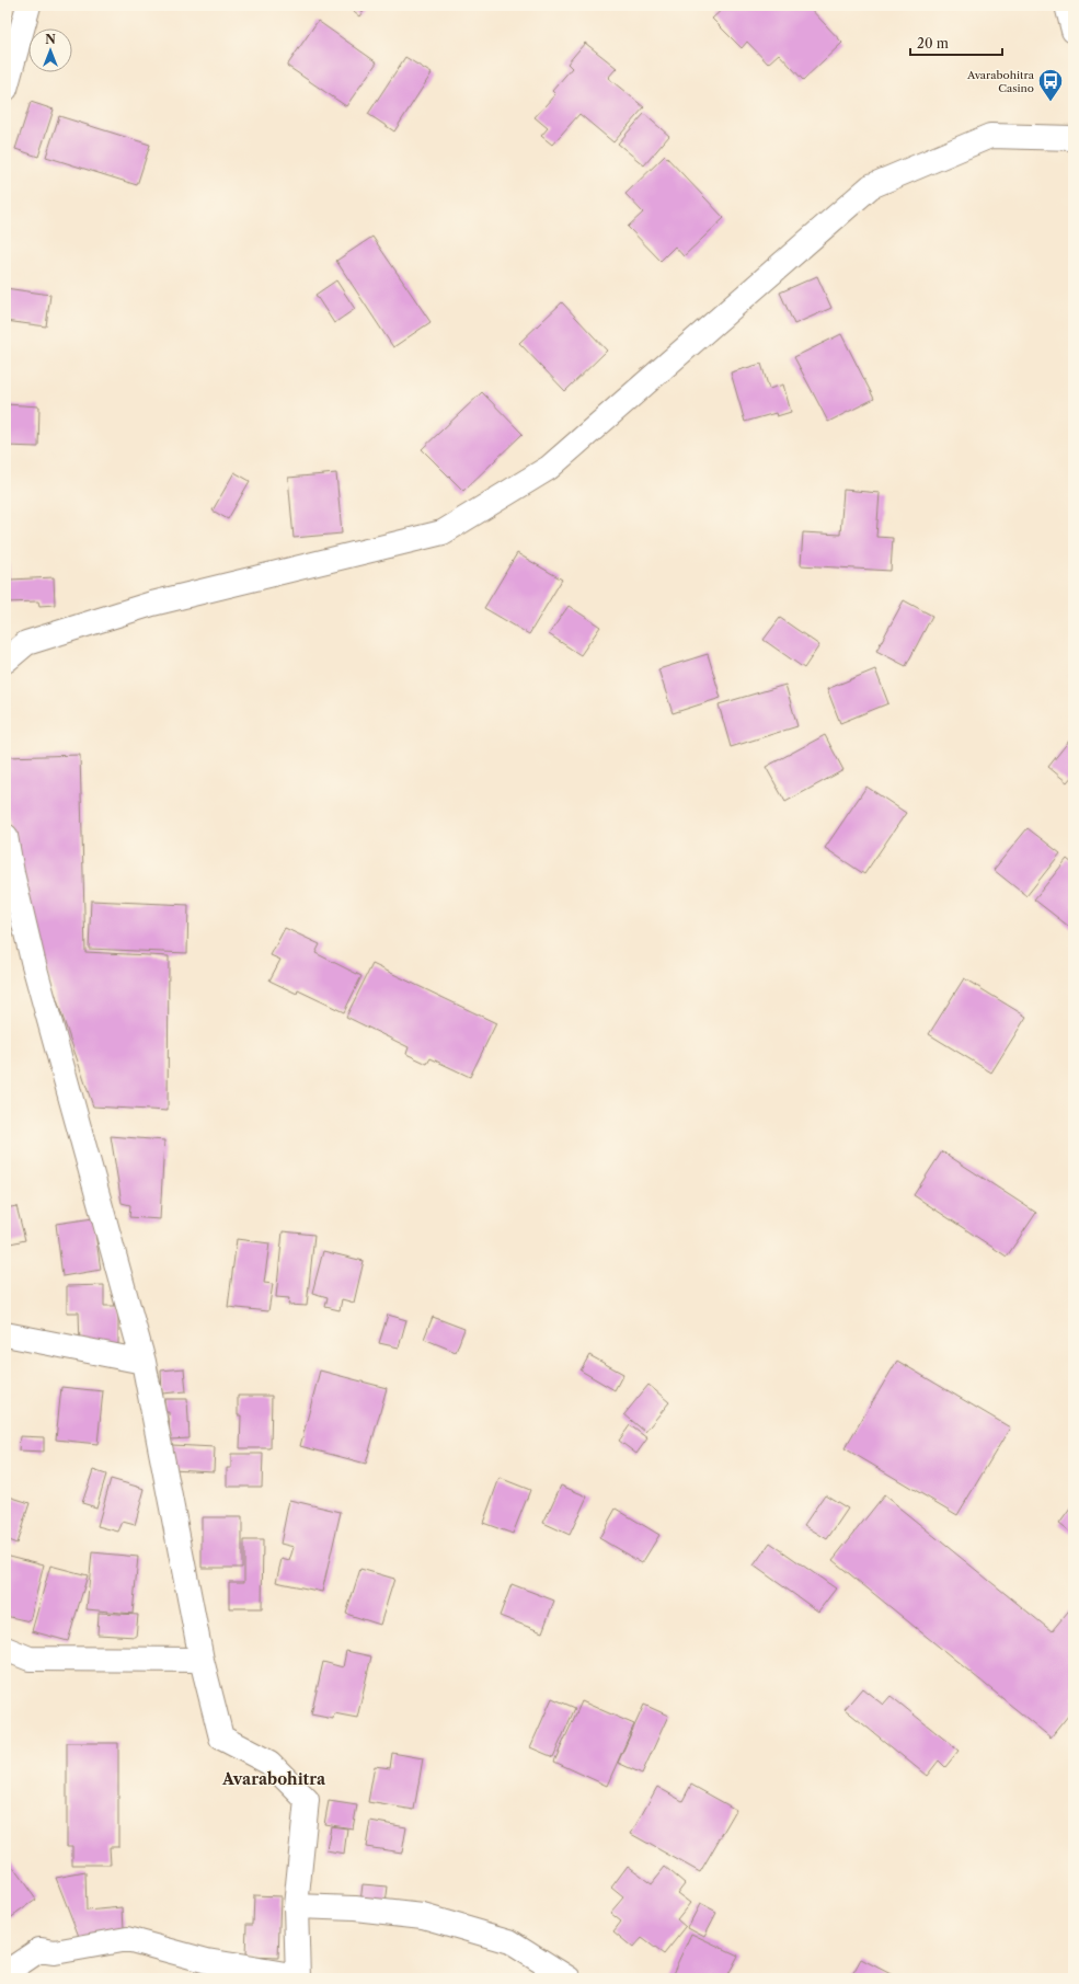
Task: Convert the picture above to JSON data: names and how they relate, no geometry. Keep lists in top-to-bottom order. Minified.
{"districts":["Avarabohitra"],"places":{"bus stop":["Avarabohitra Casino"]},"scale_bar":"20 m","north":"top"}
